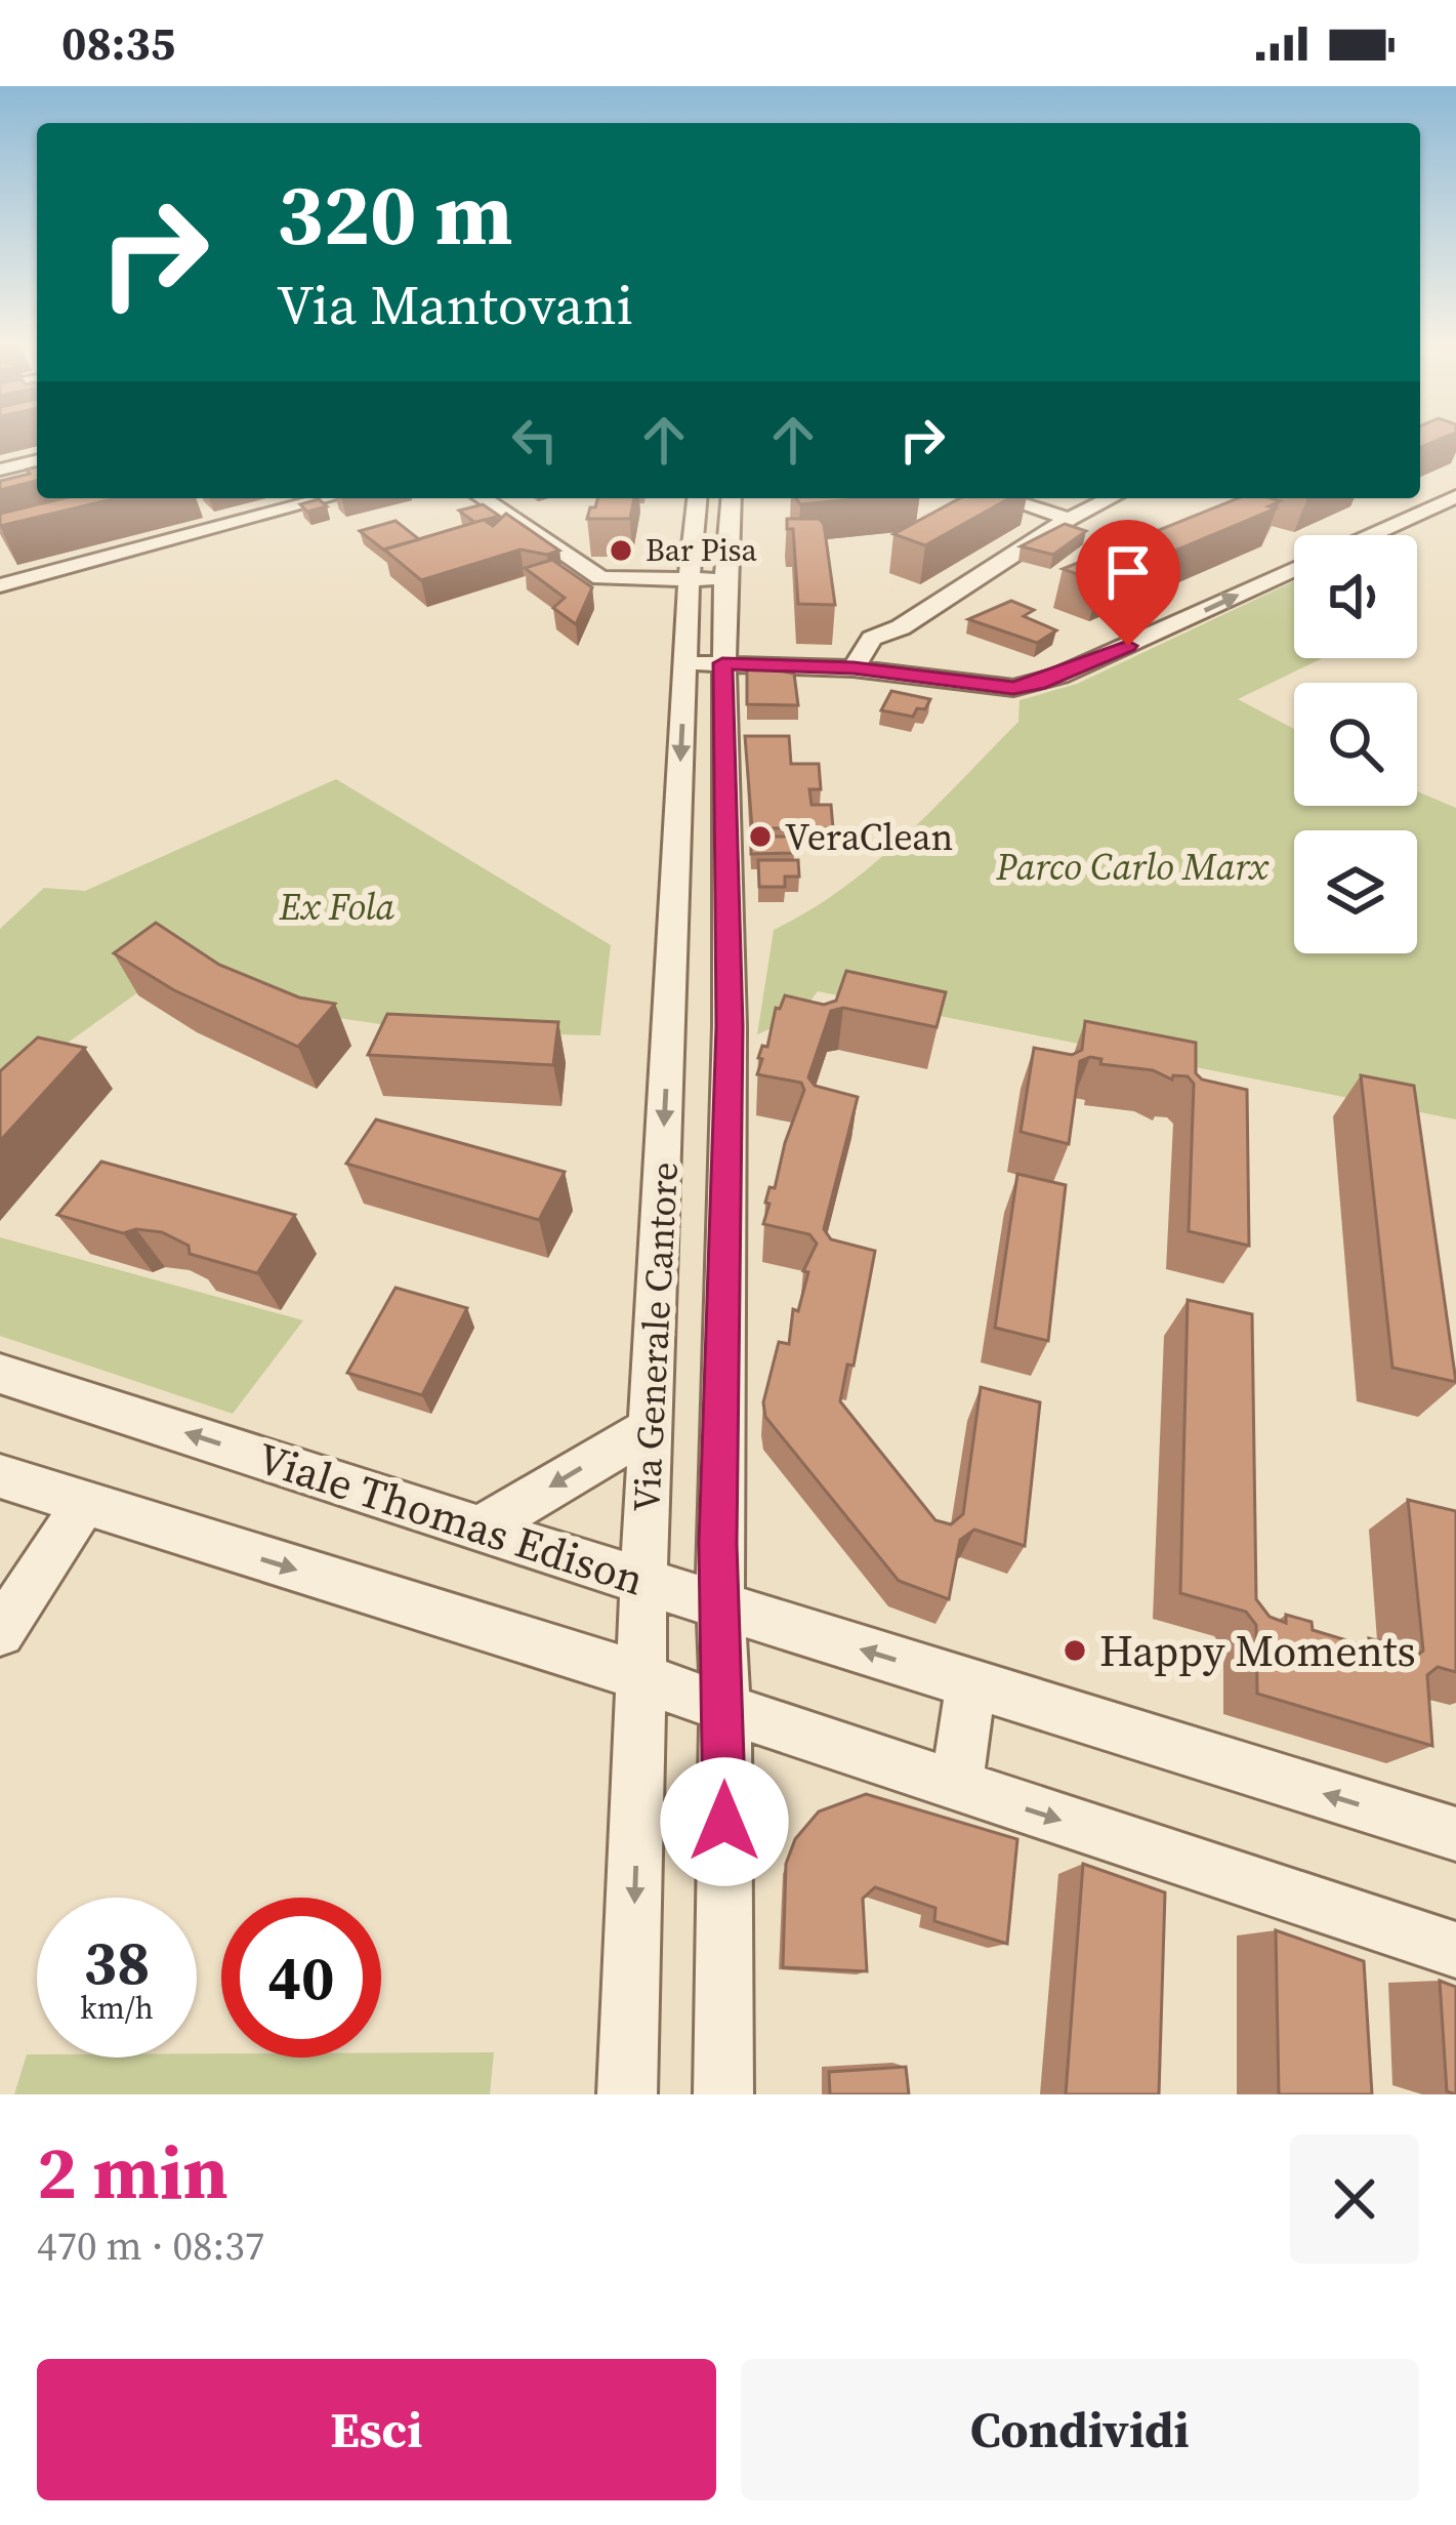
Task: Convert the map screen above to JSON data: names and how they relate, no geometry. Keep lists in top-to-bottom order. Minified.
{"streets":{"street":["Via Generale Cantore","Viale Thomas Edison"]},"crossings":[["Via Generale Cantore","Viale Thomas Edison"]],"parks":["Parco Carlo Marx","Ex Fola"],"places":["Bar Pisa","VeraClean","Happy Moments"],"page":{"status":"08:35","turn":["320 m","Via Mantovani"],"speed":"38 km/h","limit":"40","heading":["2 min","470 m · 08:37"],"buttons":["Esci","Condividi"]}}
